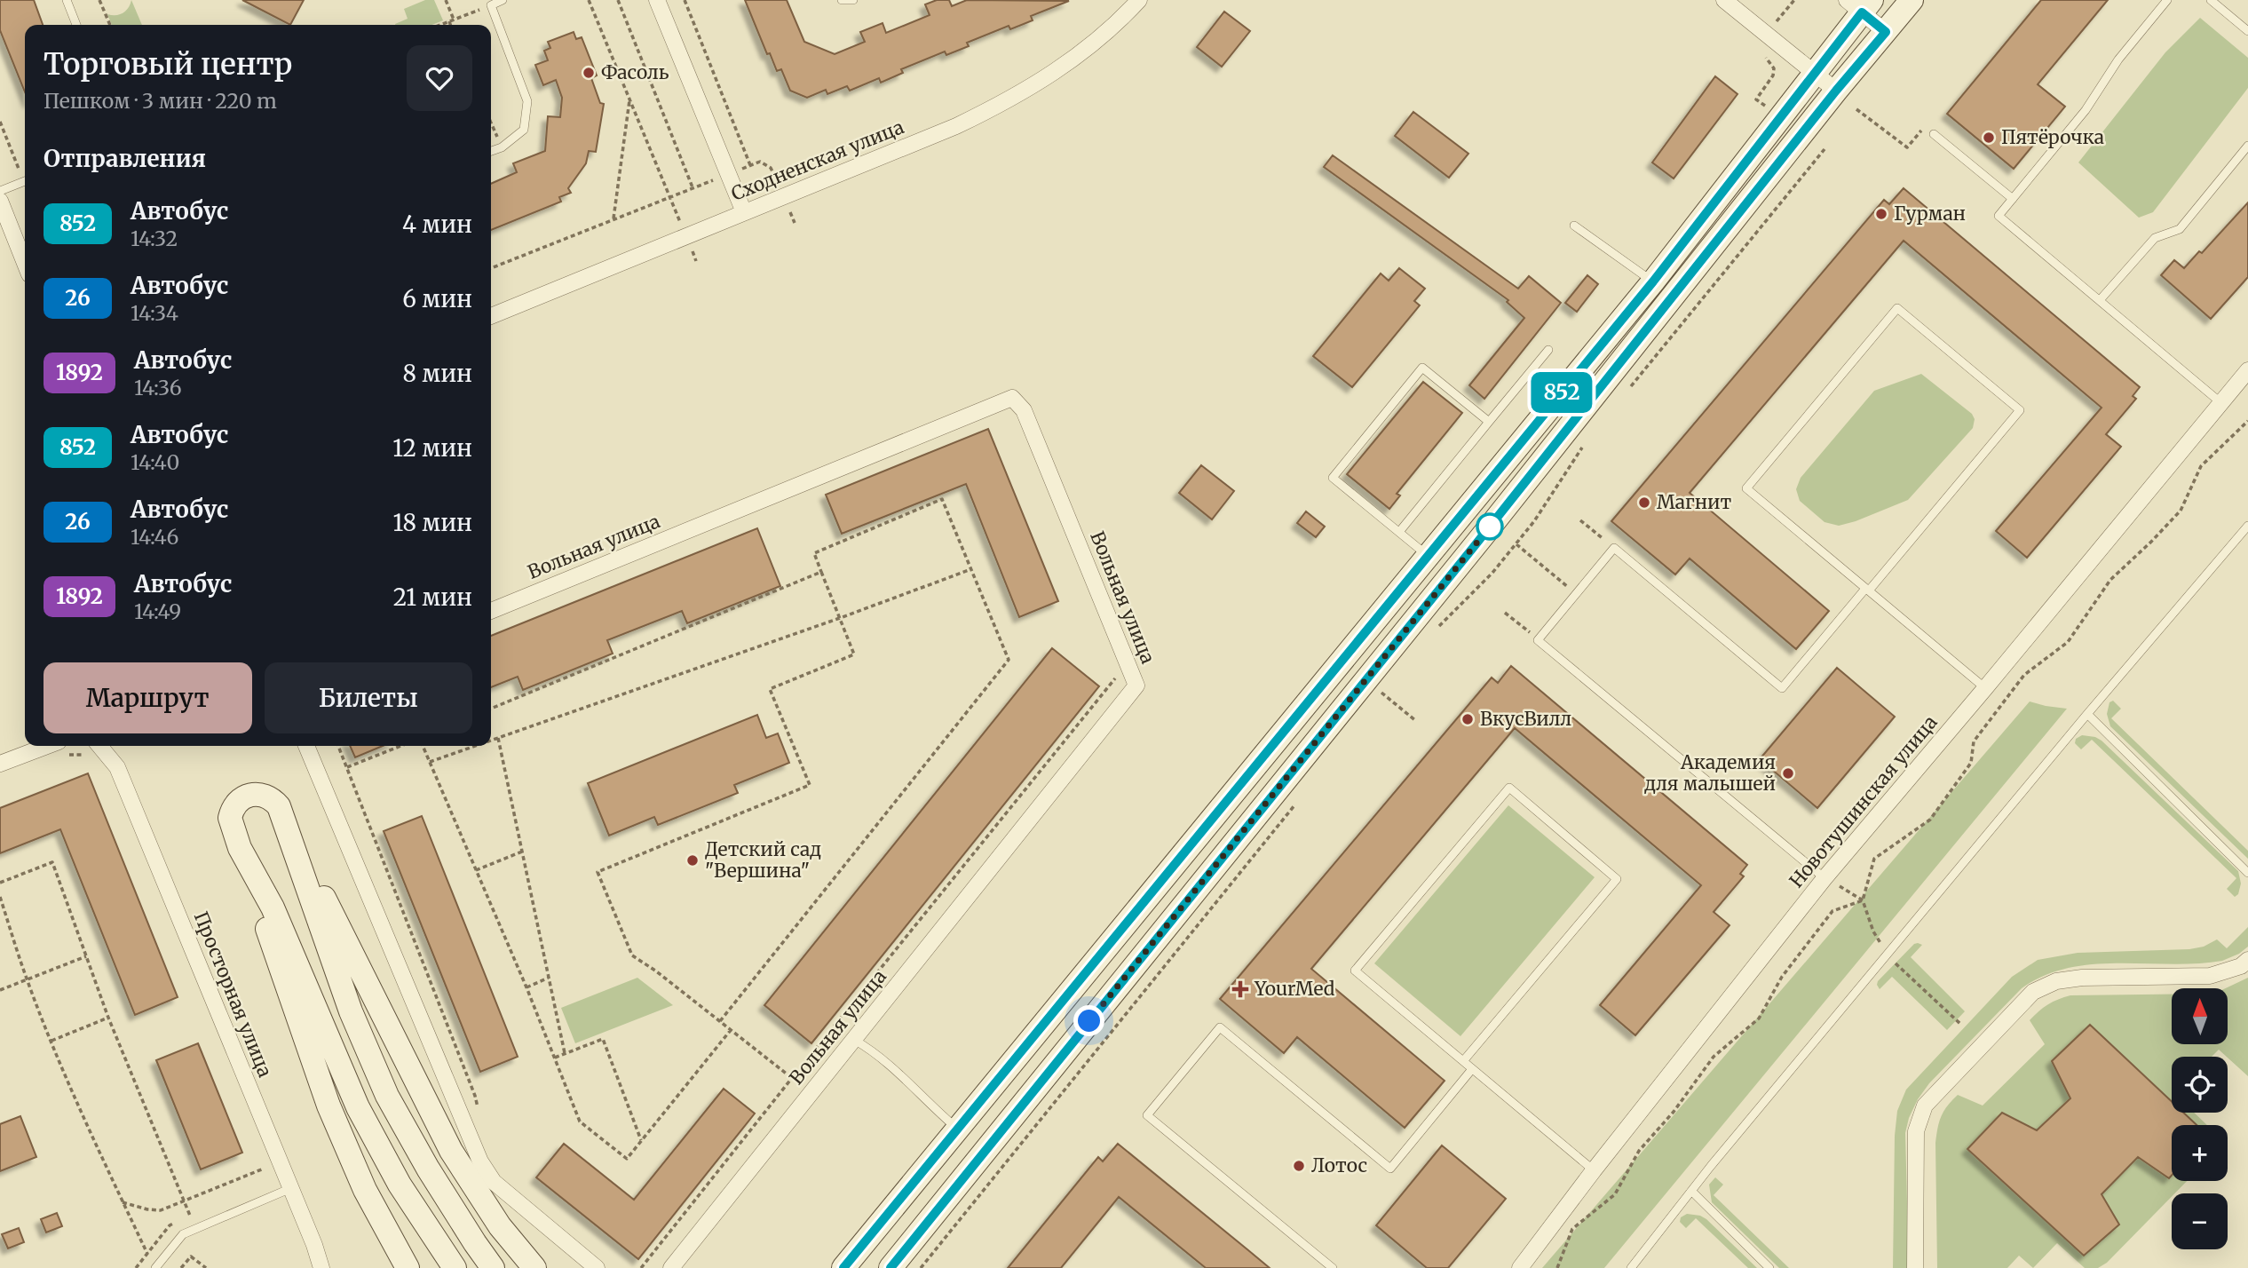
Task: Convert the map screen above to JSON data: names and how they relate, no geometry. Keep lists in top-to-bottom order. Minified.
{"streets":{"street":["Сходненская улица","Вольная улица","Новотушинская улица","Просторная улица"]},"places":{"other":["Фасоль","Пятёрочка","Гурман","Магнит","ВкусВилл","Академия для малышей","Детский сад \"Вершина\"","Лотос"],"health":["YourMed"]},"lines":["bus line 852"],"north":"top","page":{"on_map":"852","heading":[["Торговый центр","Пешком · 3 мин · 220 m"],"Отправления"],"list":[{"mark":"852","name":"Автобус","note":"14:32","value":"4 мин"},{"mark":"26","name":"Автобус","note":"14:34","value":"6 мин"},{"mark":"1892","name":"Автобус","note":"14:36","value":"8 мин"},{"mark":"852","name":"Автобус","note":"14:40","value":"12 мин"},{"mark":"26","name":"Автобус","note":"14:46","value":"18 мин"},{"mark":"1892","name":"Автобус","note":"14:49","value":"21 мин"}],"buttons":["Маршрут","Билеты"],"map_buttons":["+","−"]}}
